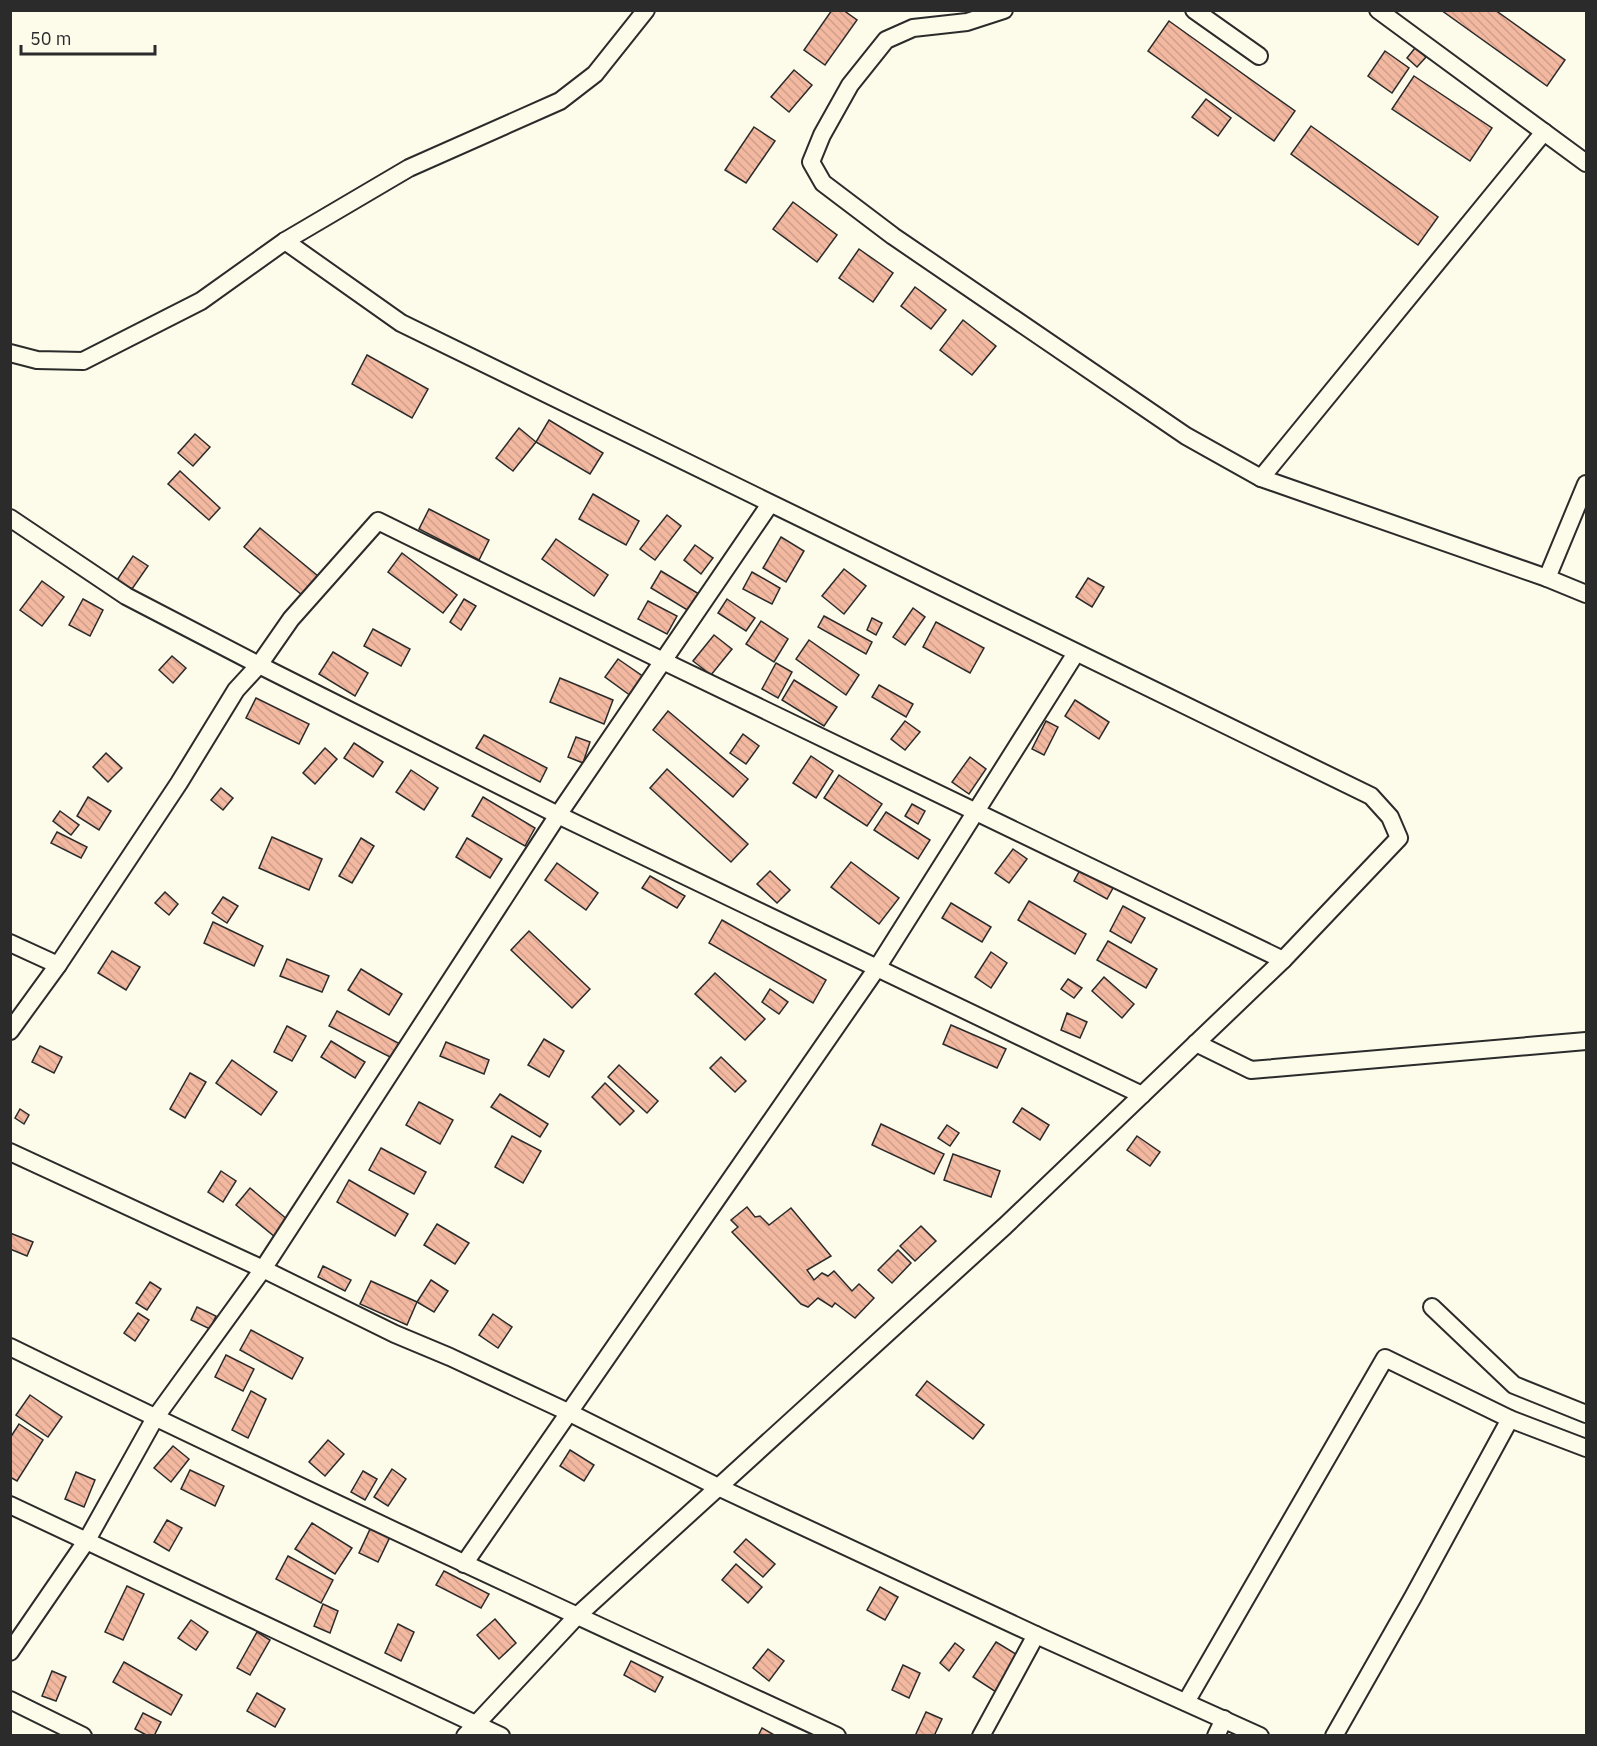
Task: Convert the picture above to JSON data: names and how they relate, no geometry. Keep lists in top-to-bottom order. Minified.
{"scale_bar":"50 m"}
